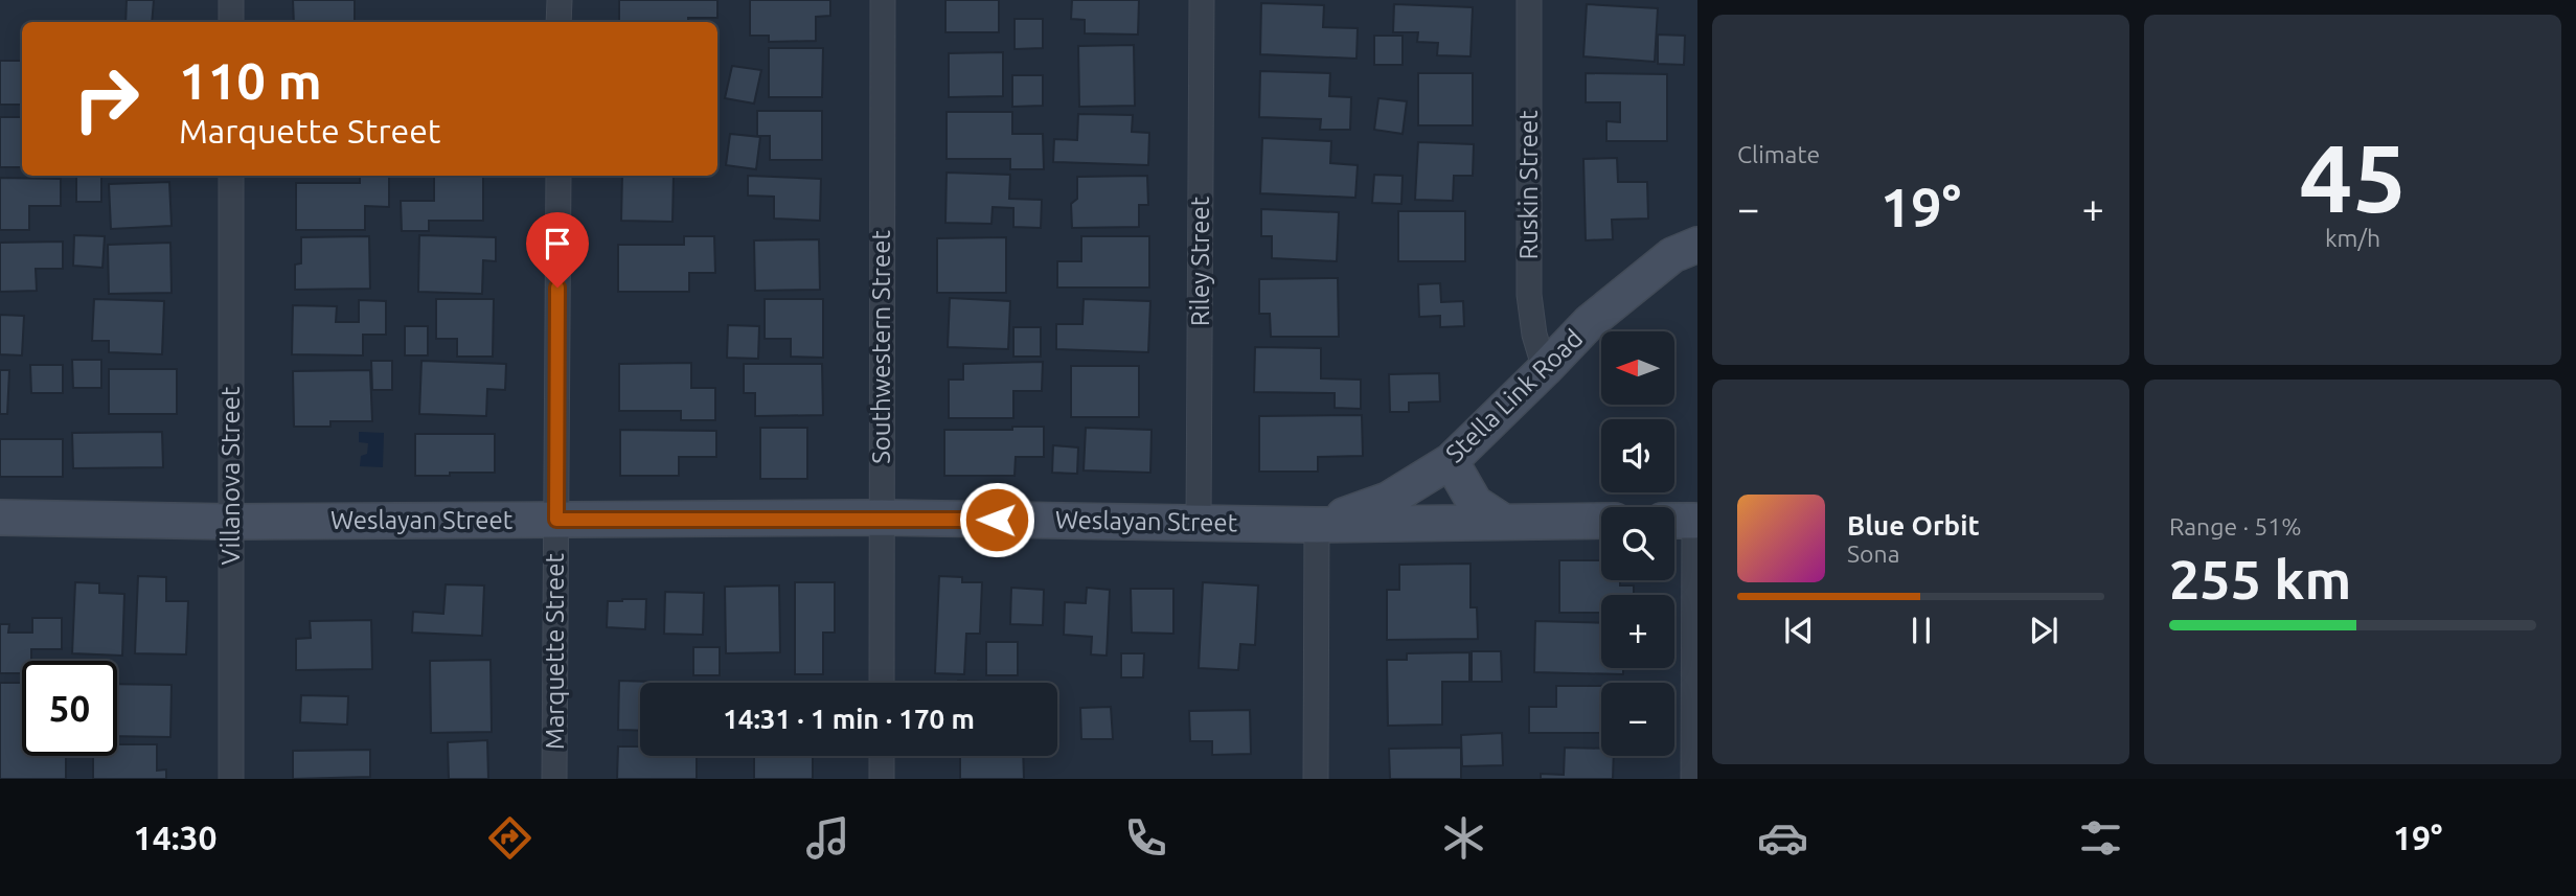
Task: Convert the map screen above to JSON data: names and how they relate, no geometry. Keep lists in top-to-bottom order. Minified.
{"streets":{"main road":["Stella Link Road","Weslayan Street"],"street":["Ruskin Street","Riley Street","Southwestern Street","Villanova Street","Marquette Street"]},"crossings":[["Ruskin Street","Stella Link Road"],["Riley Street","Weslayan Street"],["Southwestern Street","Weslayan Street"],["Stella Link Road","Weslayan Street"],["Villanova Street","Weslayan Street"],["Weslayan Street","Marquette Street"]],"north":"left","page":{"tile":["Climate",["45","km/h"],["Range · 51%","255 km"]],"turn":["110 m","Marquette Street"],"heat":["−","19°","+"],"map_buttons":["+","−"],"song":["Blue Orbit","Sona"],"limit":"50","trip":"14:31 · 1 min · 170 m","tabs":["14:30","19°"]}}
